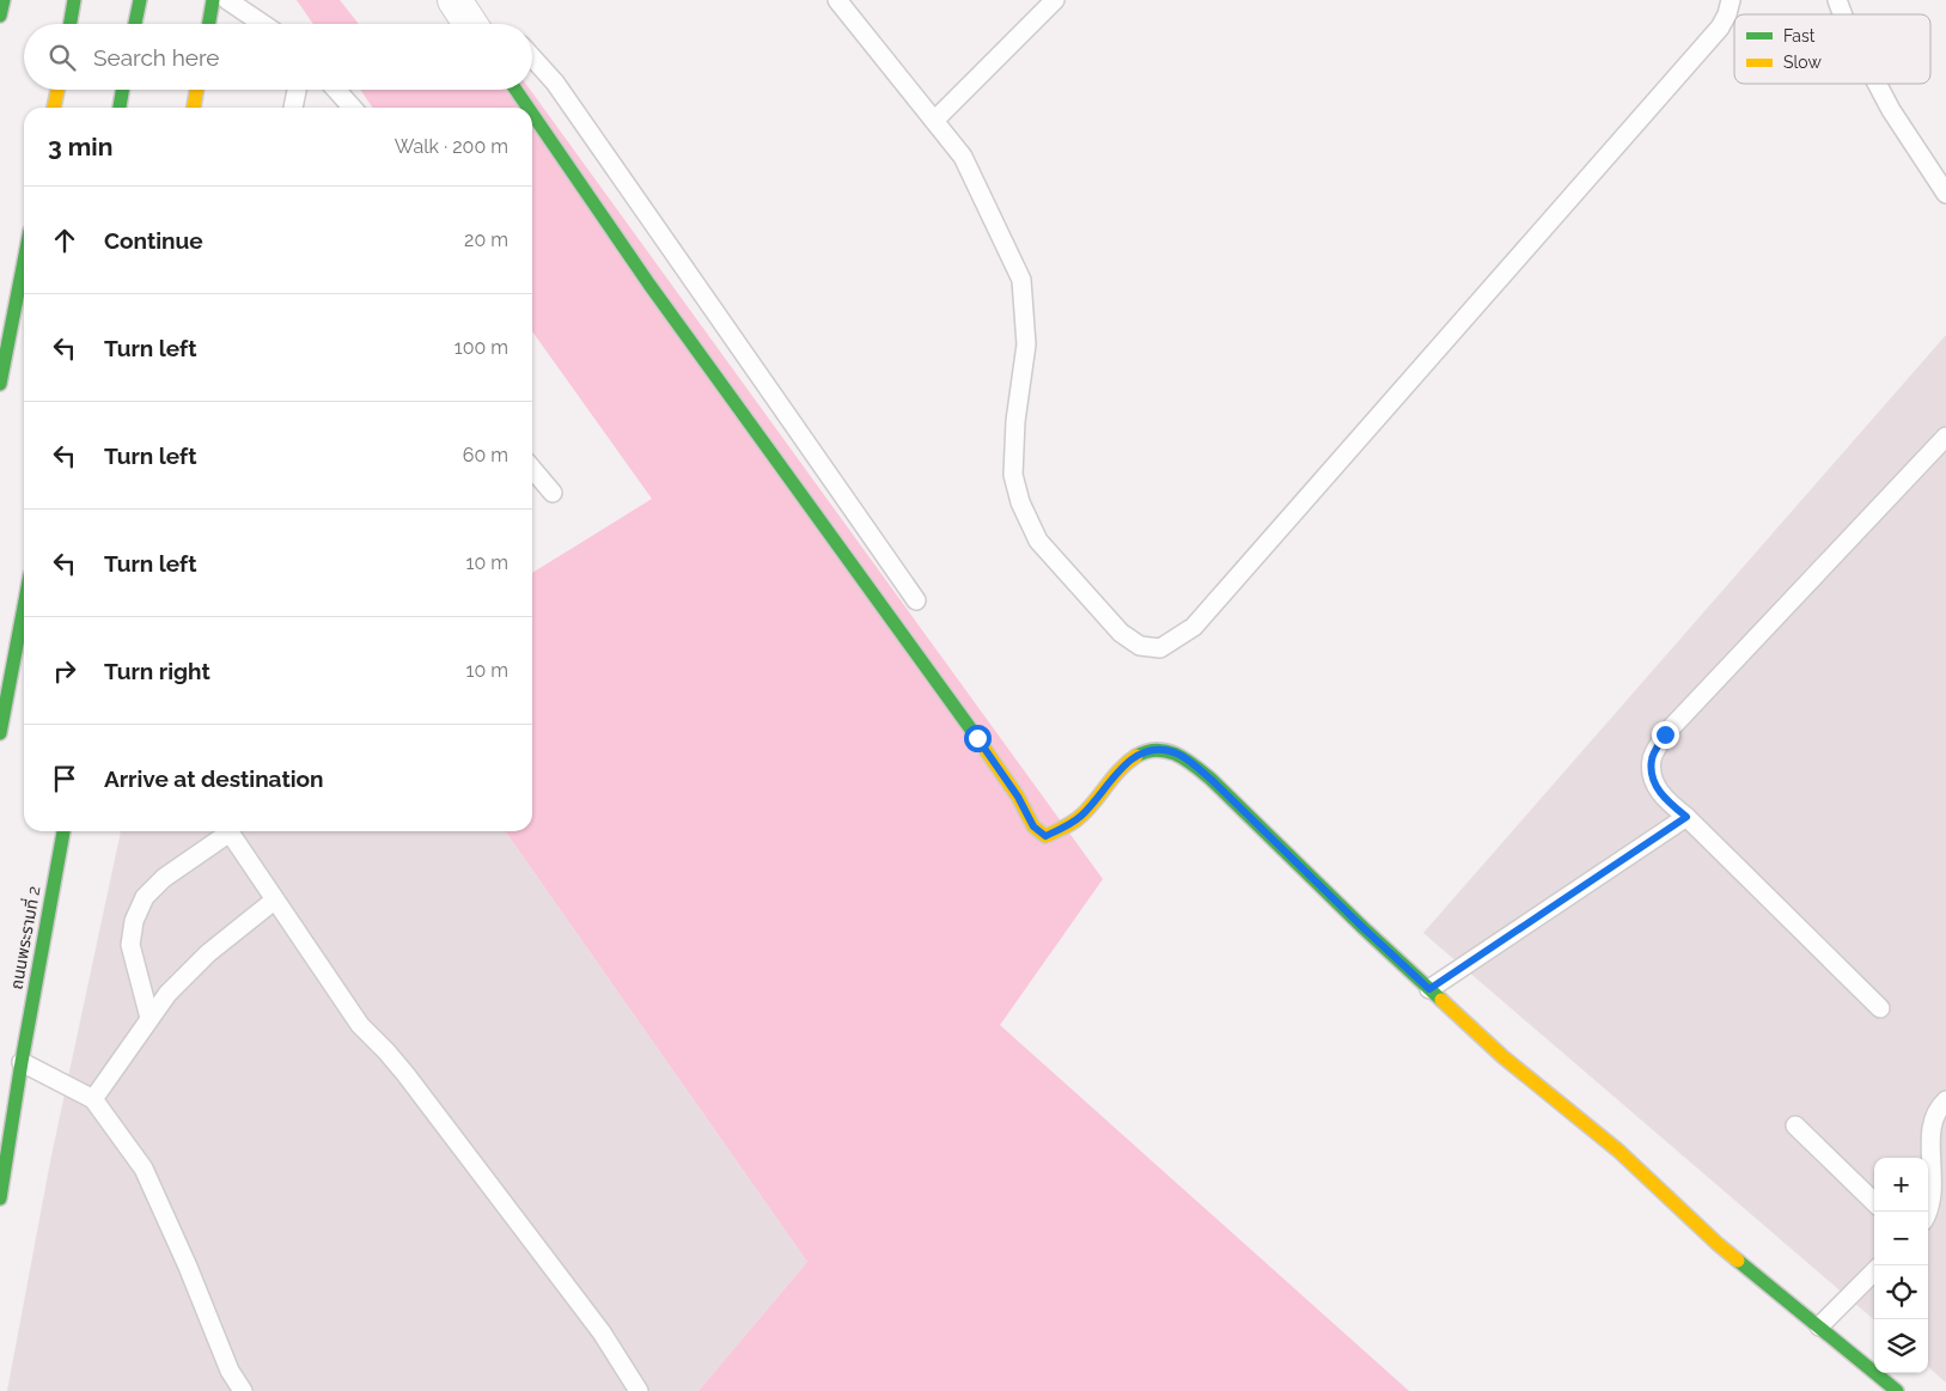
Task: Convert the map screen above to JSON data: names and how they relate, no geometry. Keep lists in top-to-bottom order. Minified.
{"streets":{"main road":["ถนนพระรามที่ 2"]},"legend":["Fast","Slow"],"page":{"search":"Search here","heading":["3 min","Walk · 200 m"],"list":[["Continue","20 m"],["Turn left","100 m"],["Turn left","60 m"],["Turn left","10 m"],["Turn right","10 m"],"Arrive at destination"],"map_buttons":["+","−"]}}
